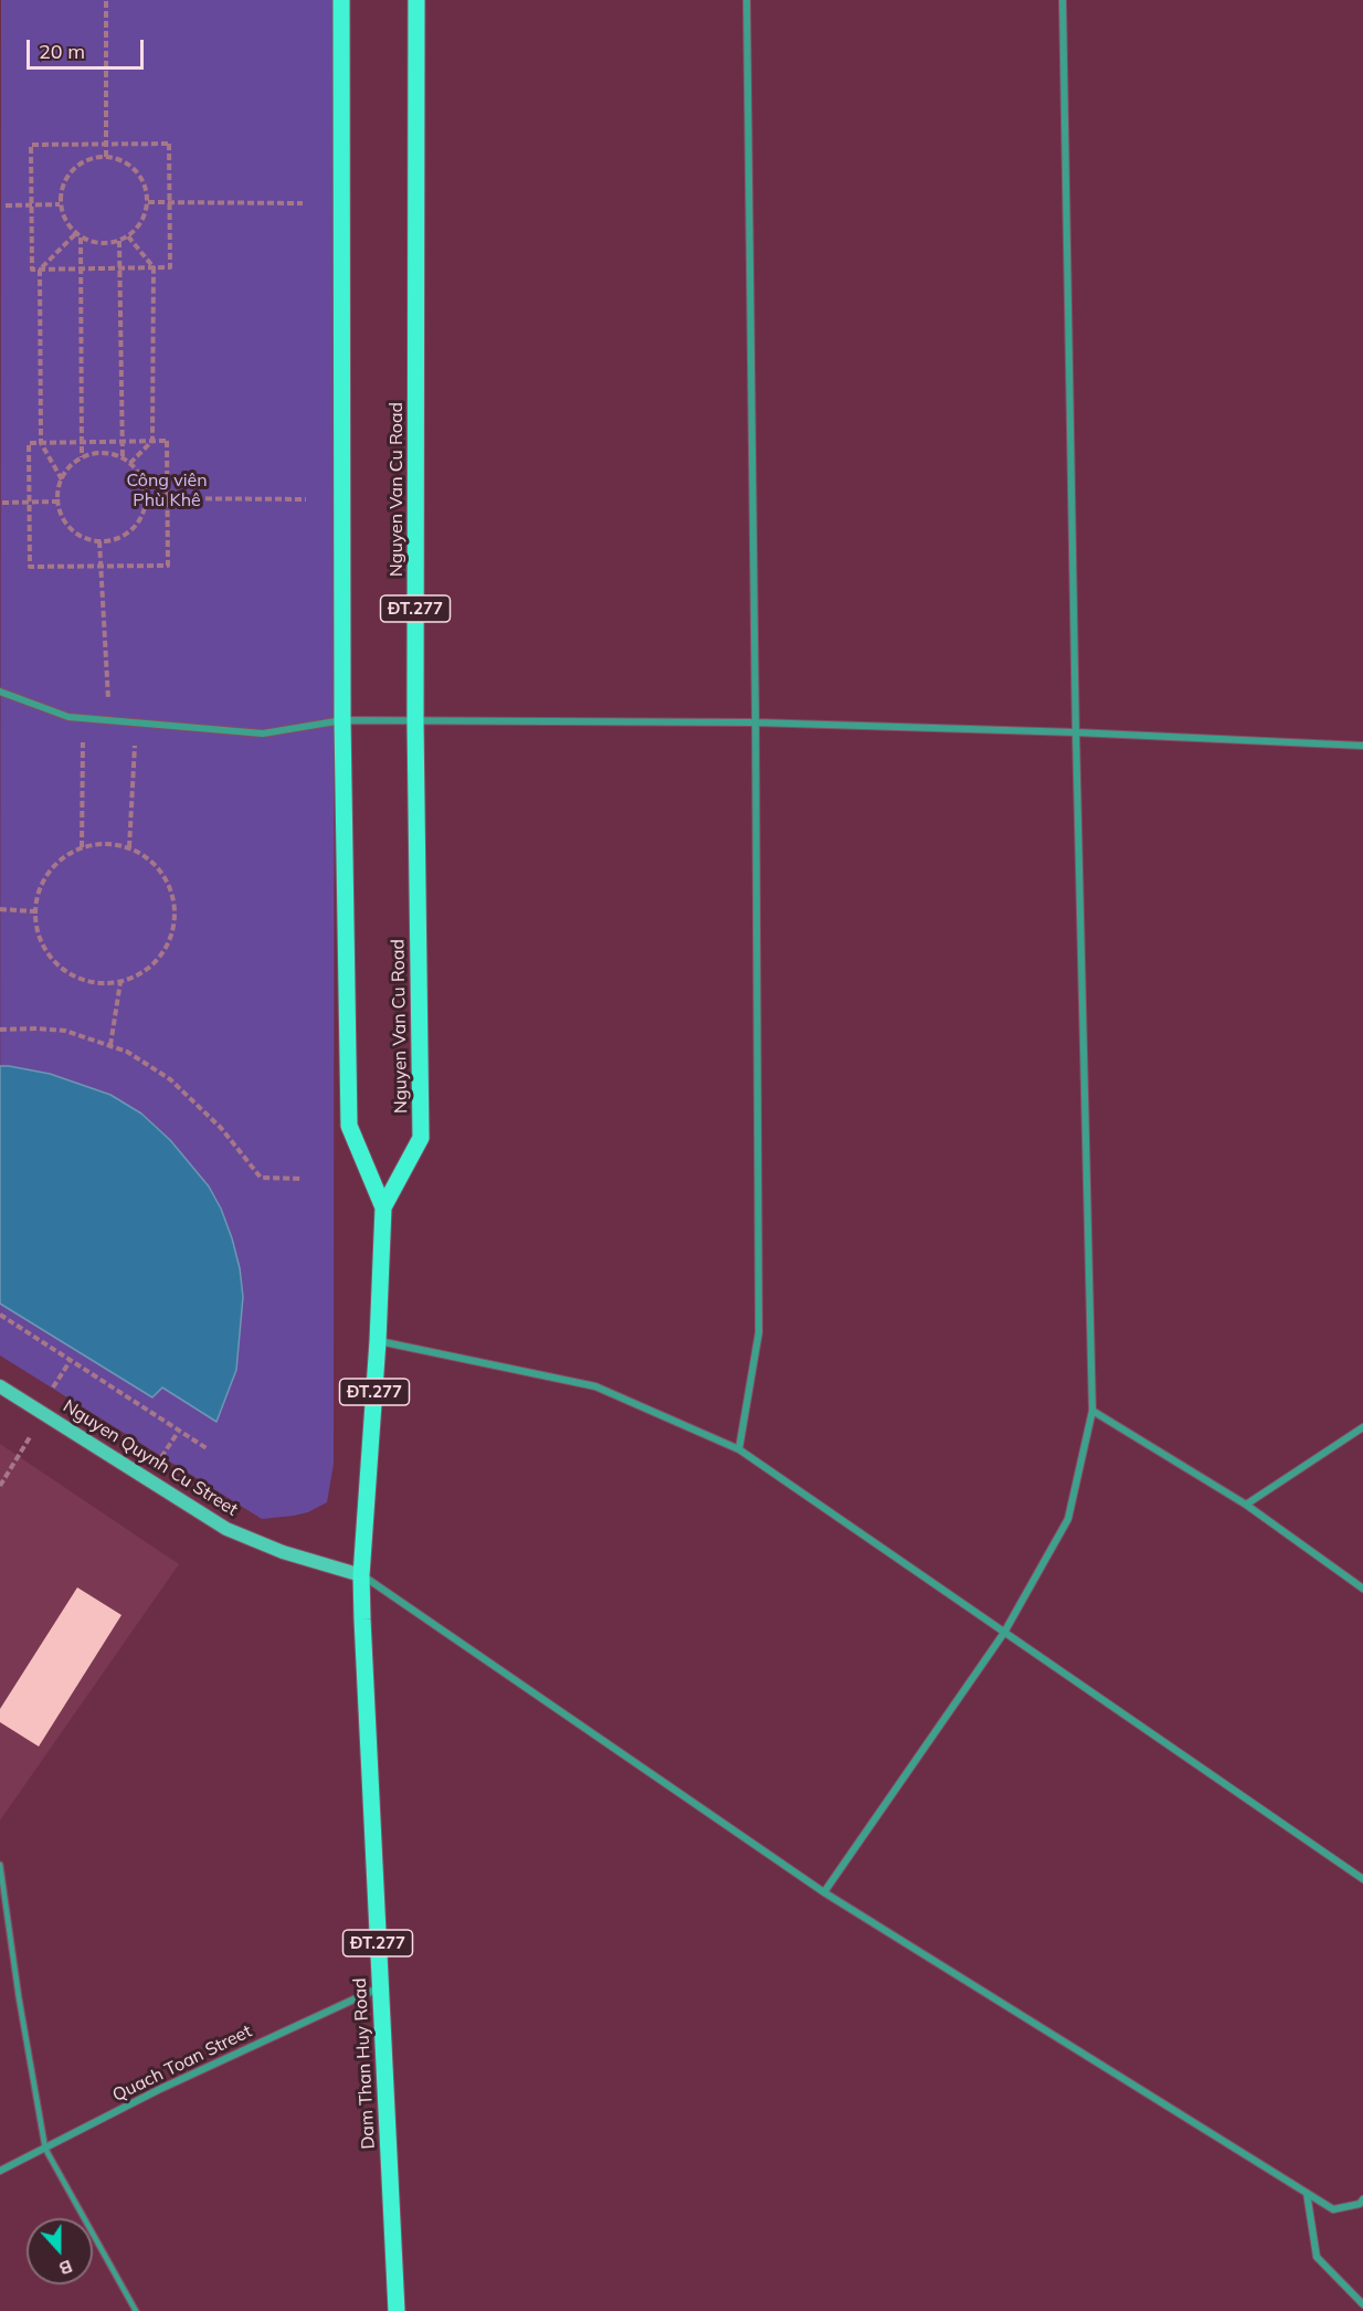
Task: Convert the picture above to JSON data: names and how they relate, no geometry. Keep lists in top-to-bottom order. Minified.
{"streets":{"main road":["Nguyen Van Cu Road","ĐT.277","Dam Than Huy Road"],"street":["Nguyen Quynh Cu Street","Quach Toan Street"]},"crossings":[["Nguyen Van Cu Road","Nguyen Quynh Cu Street"],["Nguyen Van Cu Road","Dam Than Huy Road"],["Nguyen Quynh Cu Street","Dam Than Huy Road"],["Quach Toan Street","Dam Than Huy Road"]],"parks":["Công viên Phù Khê"],"scale_bar":"20 m","north":"bottom"}
